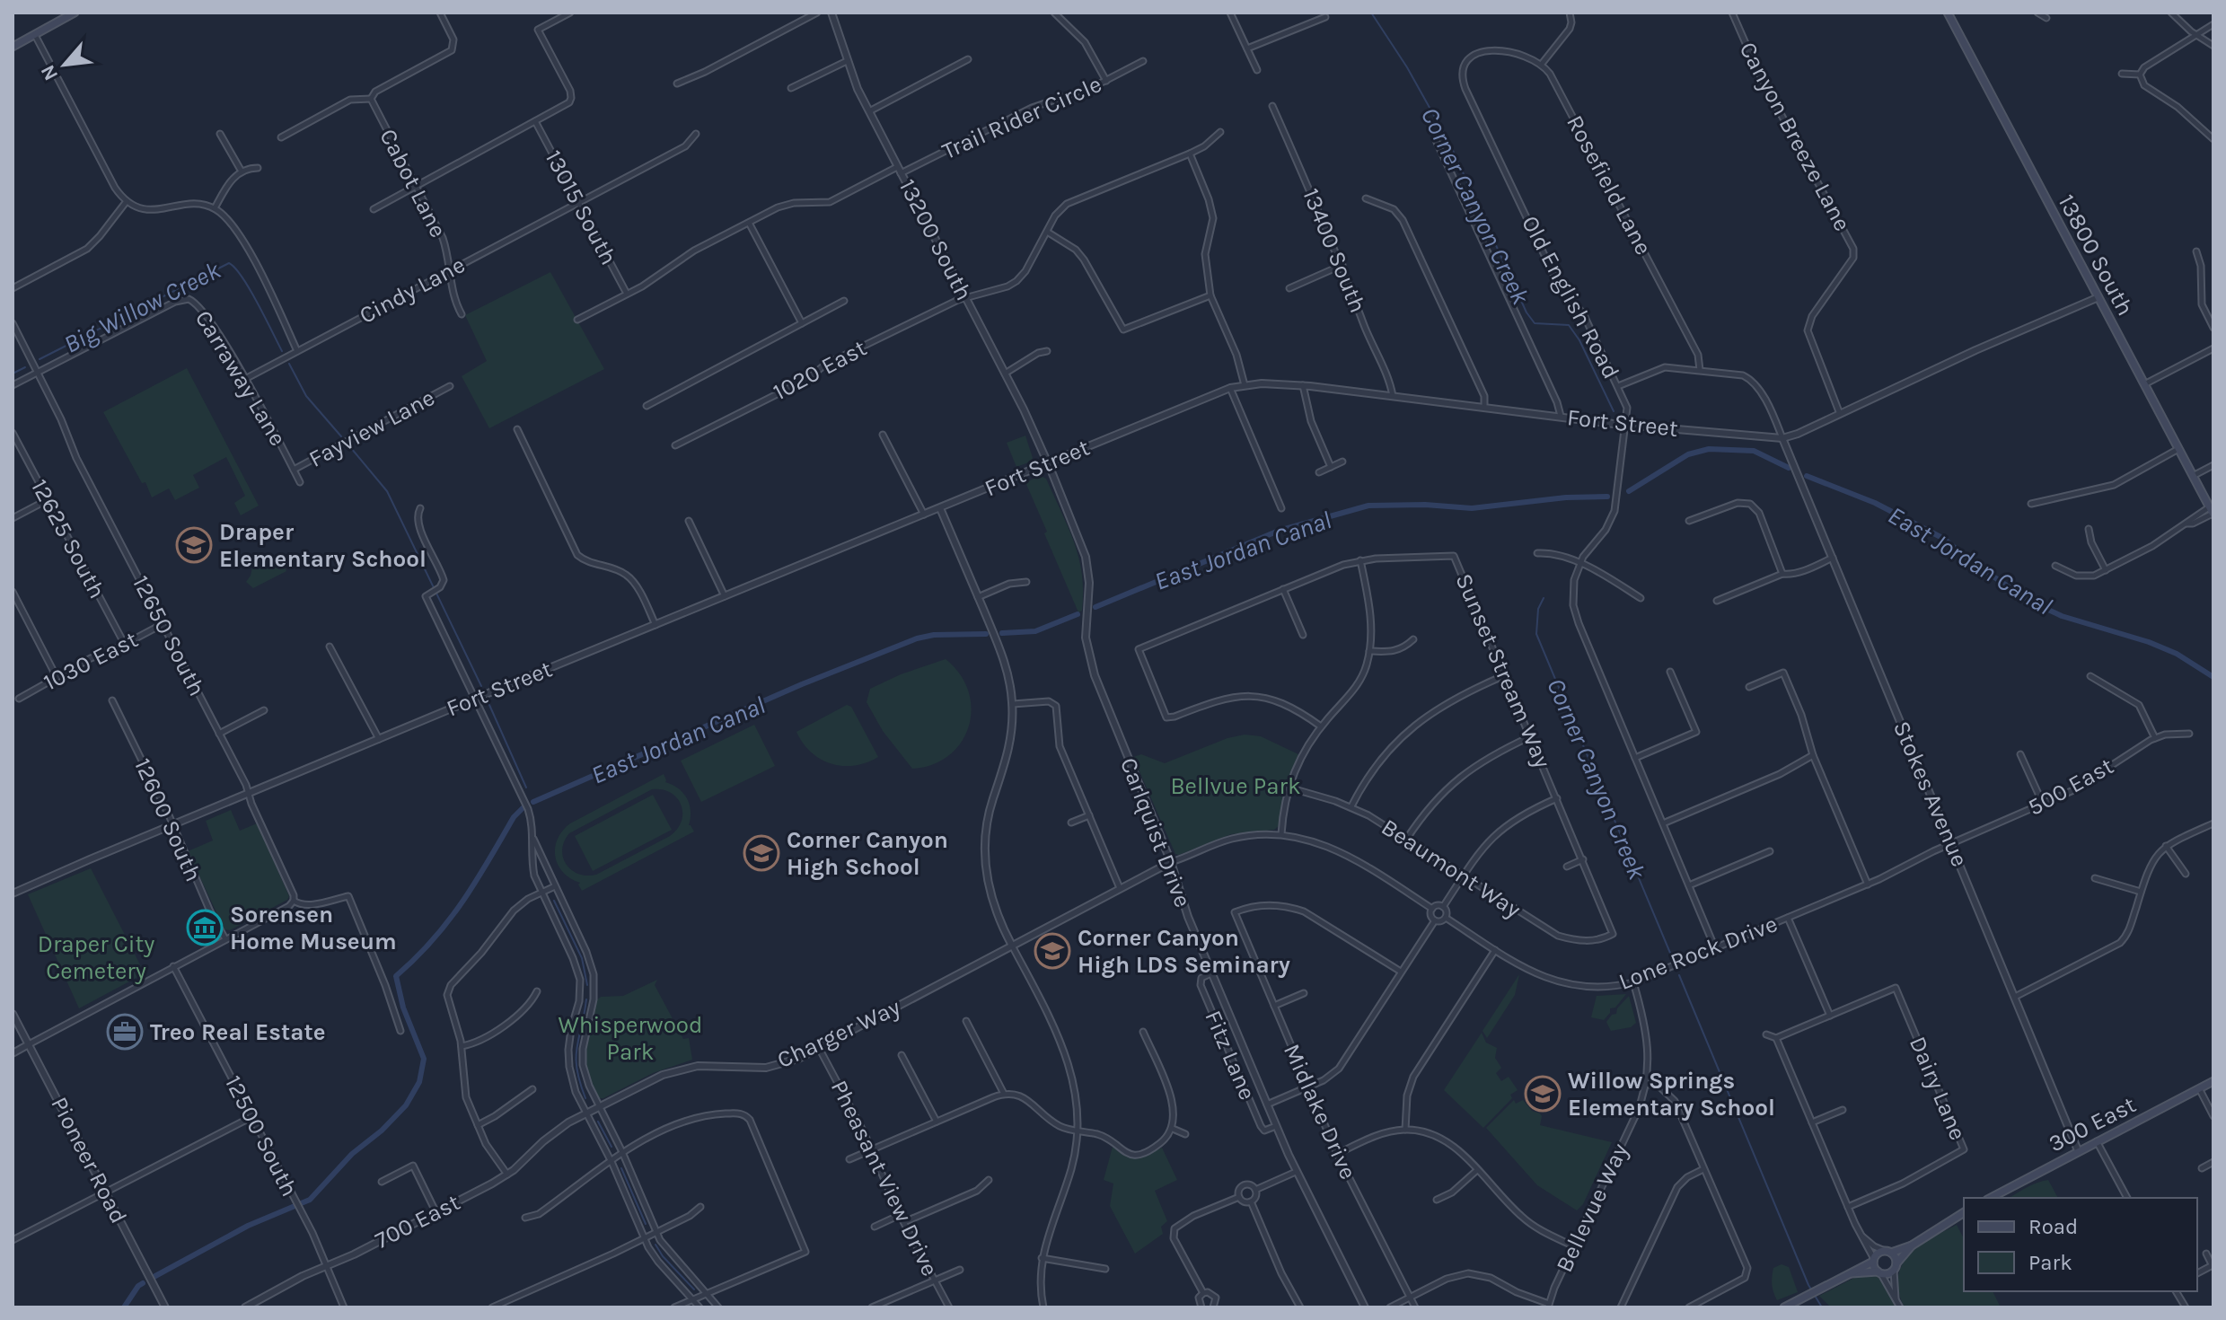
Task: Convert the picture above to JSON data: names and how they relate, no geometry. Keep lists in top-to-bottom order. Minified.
{"streets":{"main road":["13800 South","300 East"],"street":["Trail Rider Circle","Canyon Breeze Lane","Cabot Lane","Rosefield Lane","13015 South","13200 South","13400 South","Cindy Lane","Old English Road","1020 East","Carraway Lane","Fort Street","Fayview Lane","12625 South","12650 South","1030 East","Sunset Stream Way","500 East","Stokes Avenue","12600 South","Carlquist Drive","Beaumont Way","Lone Rock Drive","Charger Way","Fitz Lane","Dairy Lane","Midlake Drive","12500 South","Pioneer Road","Pheasant View Drive","Bellevue Way","700 East"]},"crossings":[["Trail Rider Circle","13015 South"],["Trail Rider Circle","13200 South"],["Canyon Breeze Lane","Fort Street"],["Cabot Lane","Cindy Lane"],["Rosefield Lane","Old English Road"],["13015 South","Cindy Lane"],["13200 South","1020 East"],["13200 South","Fort Street"],["13200 South","Carlquist Drive"],["13400 South","Fort Street"],["13800 South","Fort Street"],["Cindy Lane","Carraway Lane"],["Old English Road","Fort Street"],["Old English Road","Lone Rock Drive"],["Carraway Lane","Fayview Lane"],["Carraway Lane","12650 South"],["Fort Street","12650 South"],["Fort Street","Stokes Avenue"],["Fort Street","12600 South"],["Fort Street","Carlquist Drive"],["12625 South","1030 East"],["12650 South","1030 East"],["Sunset Stream Way","Beaumont Way"],["500 East","Stokes Avenue"],["500 East","Lone Rock Drive"],["Stokes Avenue","Lone Rock Drive"],["Stokes Avenue","300 East"],["Carlquist Drive","Fitz Lane"],["Lone Rock Drive","Bellevue Way"],["Charger Way","Pheasant View Drive"],["Charger Way","700 East"],["12500 South","700 East"]],"water":["Corner Canyon Creek","Big Willow Creek","East Jordan Canal"],"parks":["Bellvue Park","Draper City Cemetery","Whisperwood Park"],"places":{"school or university":["Draper Elementary School","Corner Canyon High School","Corner Canyon High LDS Seminary","Willow Springs Elementary School"],"museum":["Sorensen Home Museum"],"office":["Treo Real Estate"]},"legend":["Road","Park"],"north":"bottom left"}
